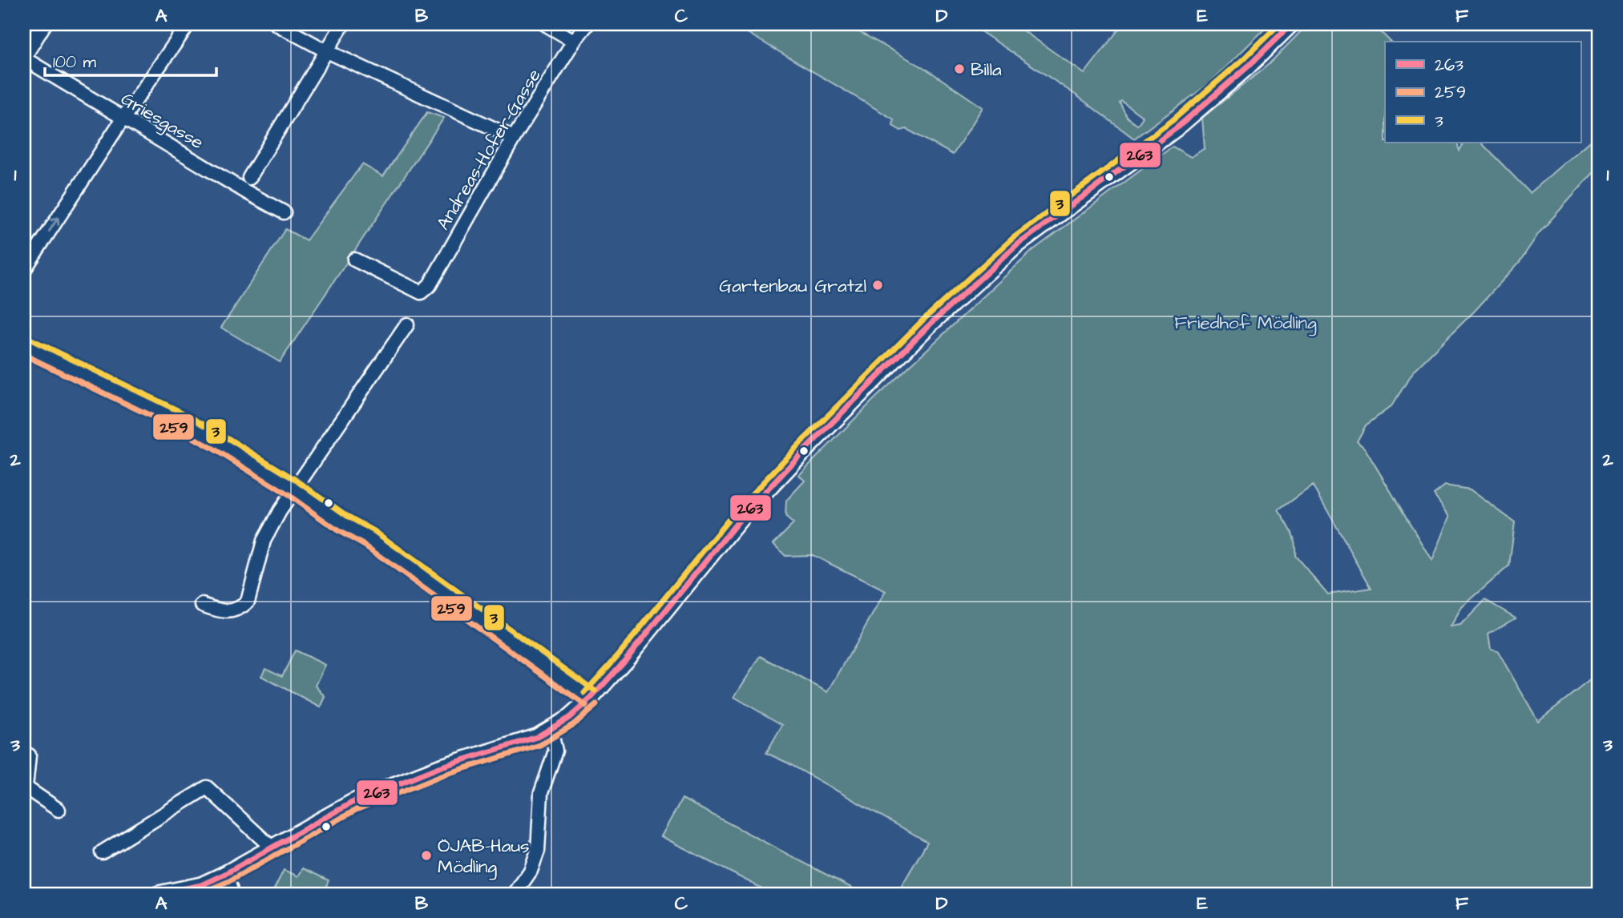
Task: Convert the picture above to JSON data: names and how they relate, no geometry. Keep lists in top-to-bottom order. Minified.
{"streets":{"street":["Griesgasse","Andreas-Hofer-Gasse"]},"parks":["Friedhof Mödling"],"places":["Billa","Gartenbau Gratzl","ÖJAB-Haus Mödling"],"lines":["transit line 263","transit line 3","transit line 259"],"legend":["263","259","3"],"scale_bar":"100 m","grid":{"columns":["A","B","C","D","E","F"],"rows":["1","2","3"]}}
